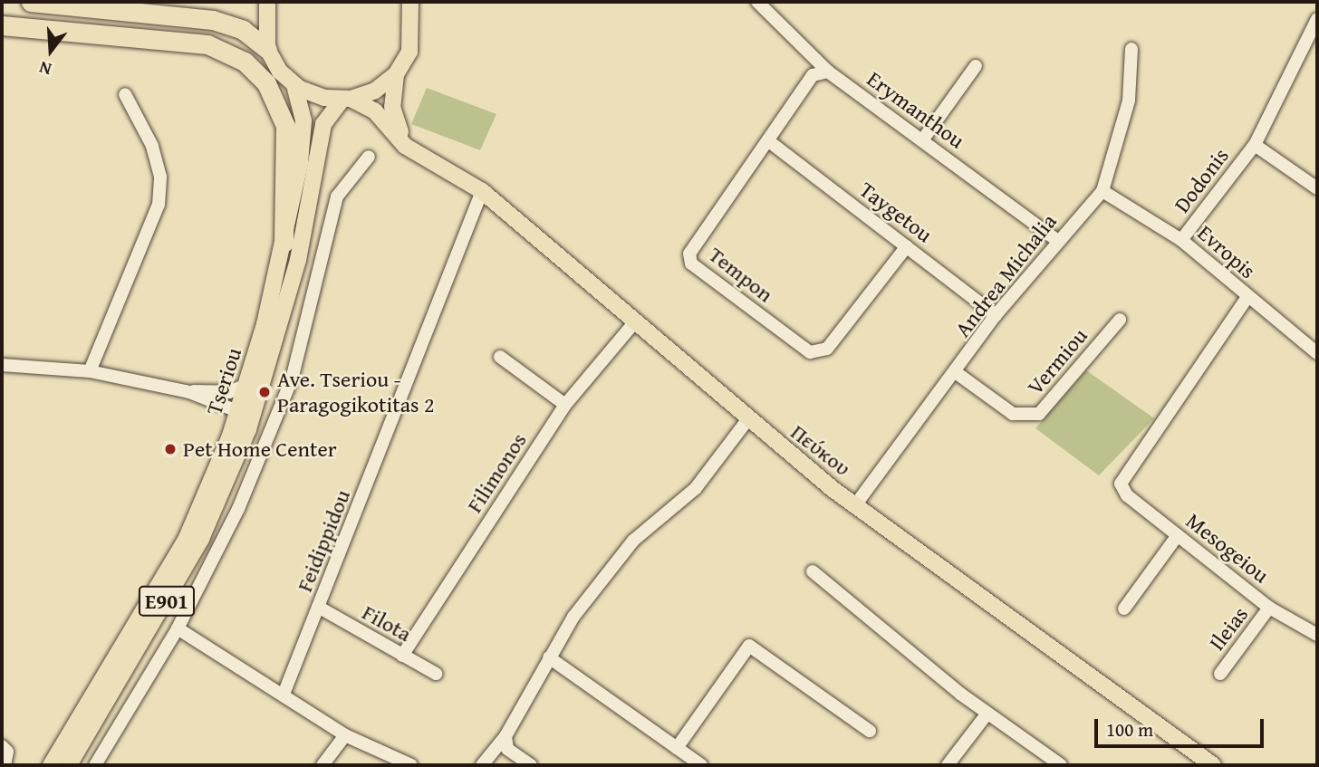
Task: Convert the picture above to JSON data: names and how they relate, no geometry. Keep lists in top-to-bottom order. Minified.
{"streets":{"main road":["Tseriou","Πεύκου","E901"],"street":["Erymanthou","Dodonis","Taygetou","Evropis","Tempon","Andrea Michalia","Vermiou","Filimonos","Feidippidou","Mesogeiou","Filota","Ileias"]},"crossings":[["Erymanthou","Tempon"],["Erymanthou","Andrea Michalia"],["Dodonis","Evropis"],["Taygetou","Tempon"],["Taygetou","Andrea Michalia"],["Evropis","Andrea Michalia"],["Evropis","Mesogeiou"],["Andrea Michalia","Vermiou"],["Andrea Michalia","Πεύκου"],["Tseriou","Πεύκου"],["Πεύκου","Filimonos"],["Πεύκου","Feidippidou"],["Filimonos","Filota"],["Feidippidou","Filota"],["Mesogeiou","Ileias"]],"places":["Ave. Tseriou - Paragogikotitas 2","Pet Home Center"],"scale_bar":"100 m","north":"bottom"}
